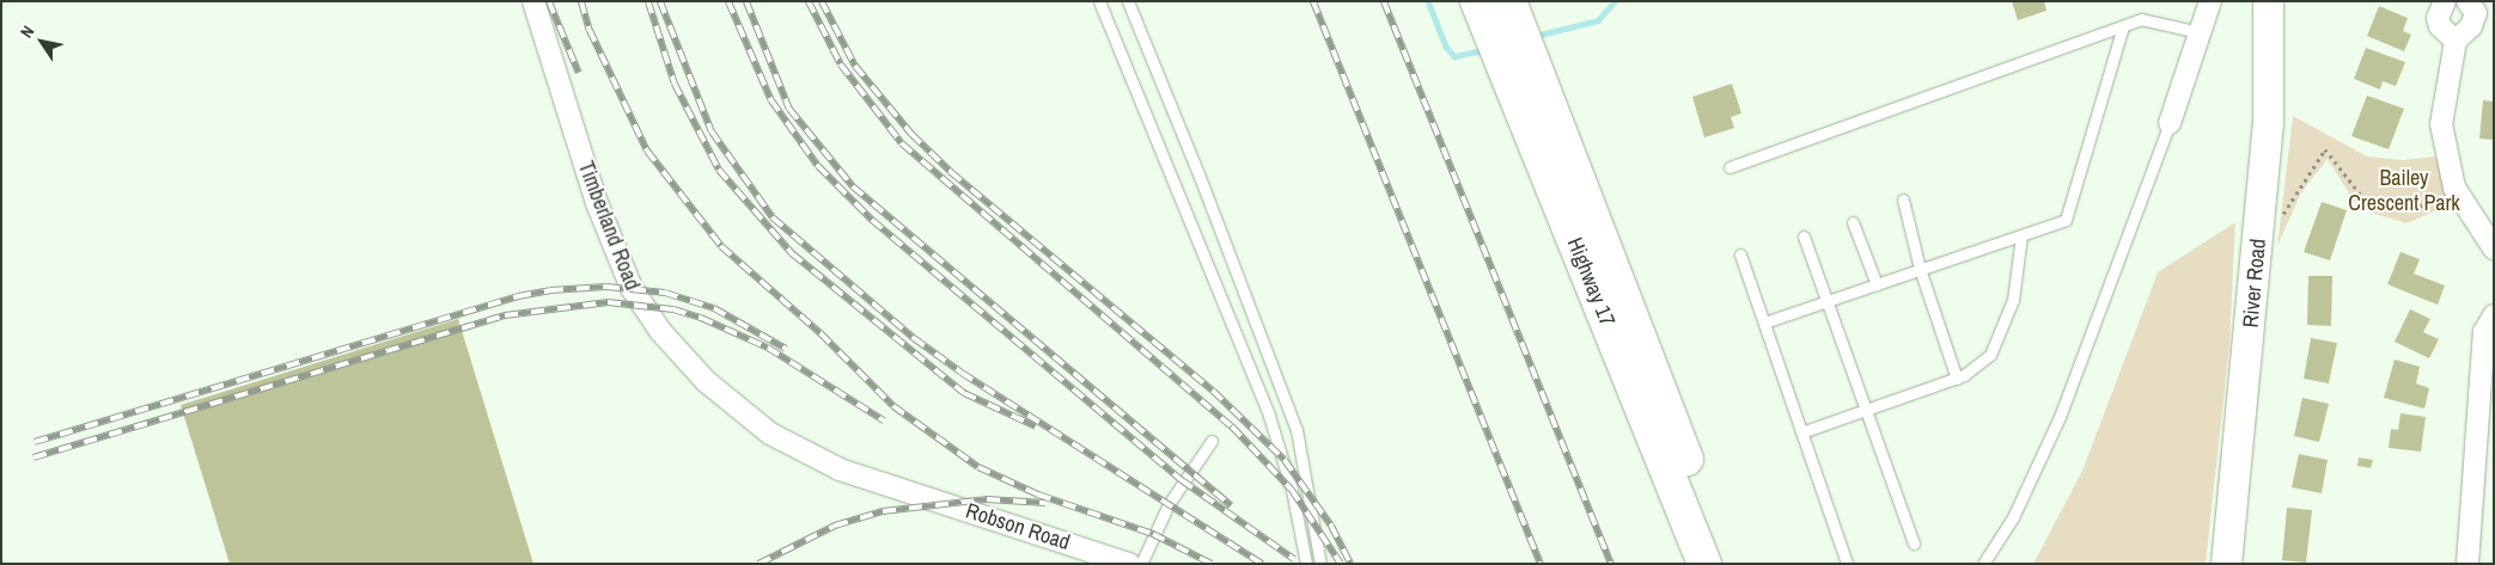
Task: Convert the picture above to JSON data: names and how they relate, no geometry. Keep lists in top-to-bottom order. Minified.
{"streets":{"highway":["Highway 17"],"street":["Timberland Road","River Road","Robson Road"]},"crossings":[["Timberland Road","Robson Road"]],"parks":["Bailey Crescent Park"],"north":"top left"}
